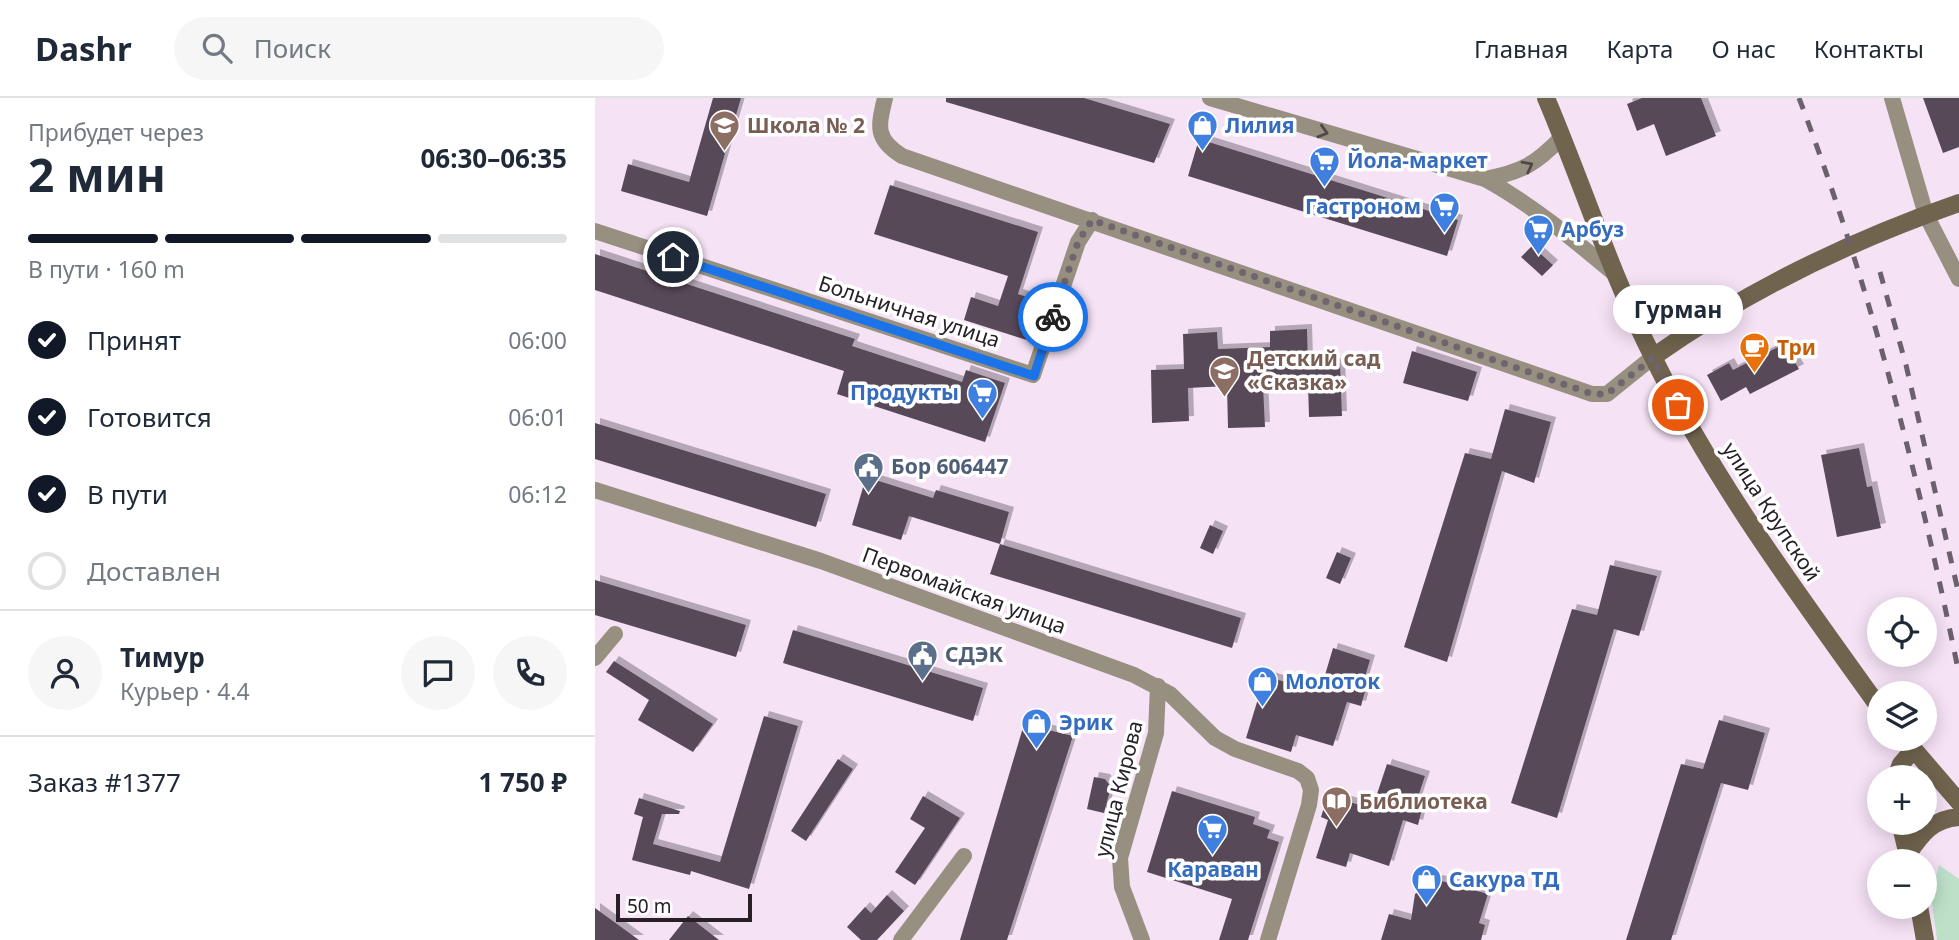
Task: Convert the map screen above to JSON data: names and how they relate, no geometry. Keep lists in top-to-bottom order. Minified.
{"streets":{"street":["Больничная улица","улица Крупской","Первомайская улица","улица Кирова"]},"crossings":[["Первомайская улица","улица Кирова"]],"places":{"school or university":["Школа № 2","Детский сад «Сказка»"],"shop":["Лилия","Молоток","Эрик","Сакура ТД"],"supermarket":["Йола-маркет","Гастроном","Арбуз","Продукты","Караван"],"cafe":["Три"],"other":["Гурман"],"public building":["Бор 606447","СДЭК"],"library":["Библиотека"]},"scale_bar":"50 m","page":{"header":"Dashr","search":"Поиск","nav":["Главная","Карта","О нас","Контакты"],"heading":["2 мин","Прибудет через","06:30–06:35"],"panel":["Тимур","Курьер · 4.4","Заказ #1377","1 750 ₽"],"bar":"В пути · 160 m","bubble":"Гурман","list":[["Принят","06:00"],["Готовится","06:01"],["В пути","06:12"],"Доставлен"],"map_buttons":["+","−"],"scale":"50 m"}}
